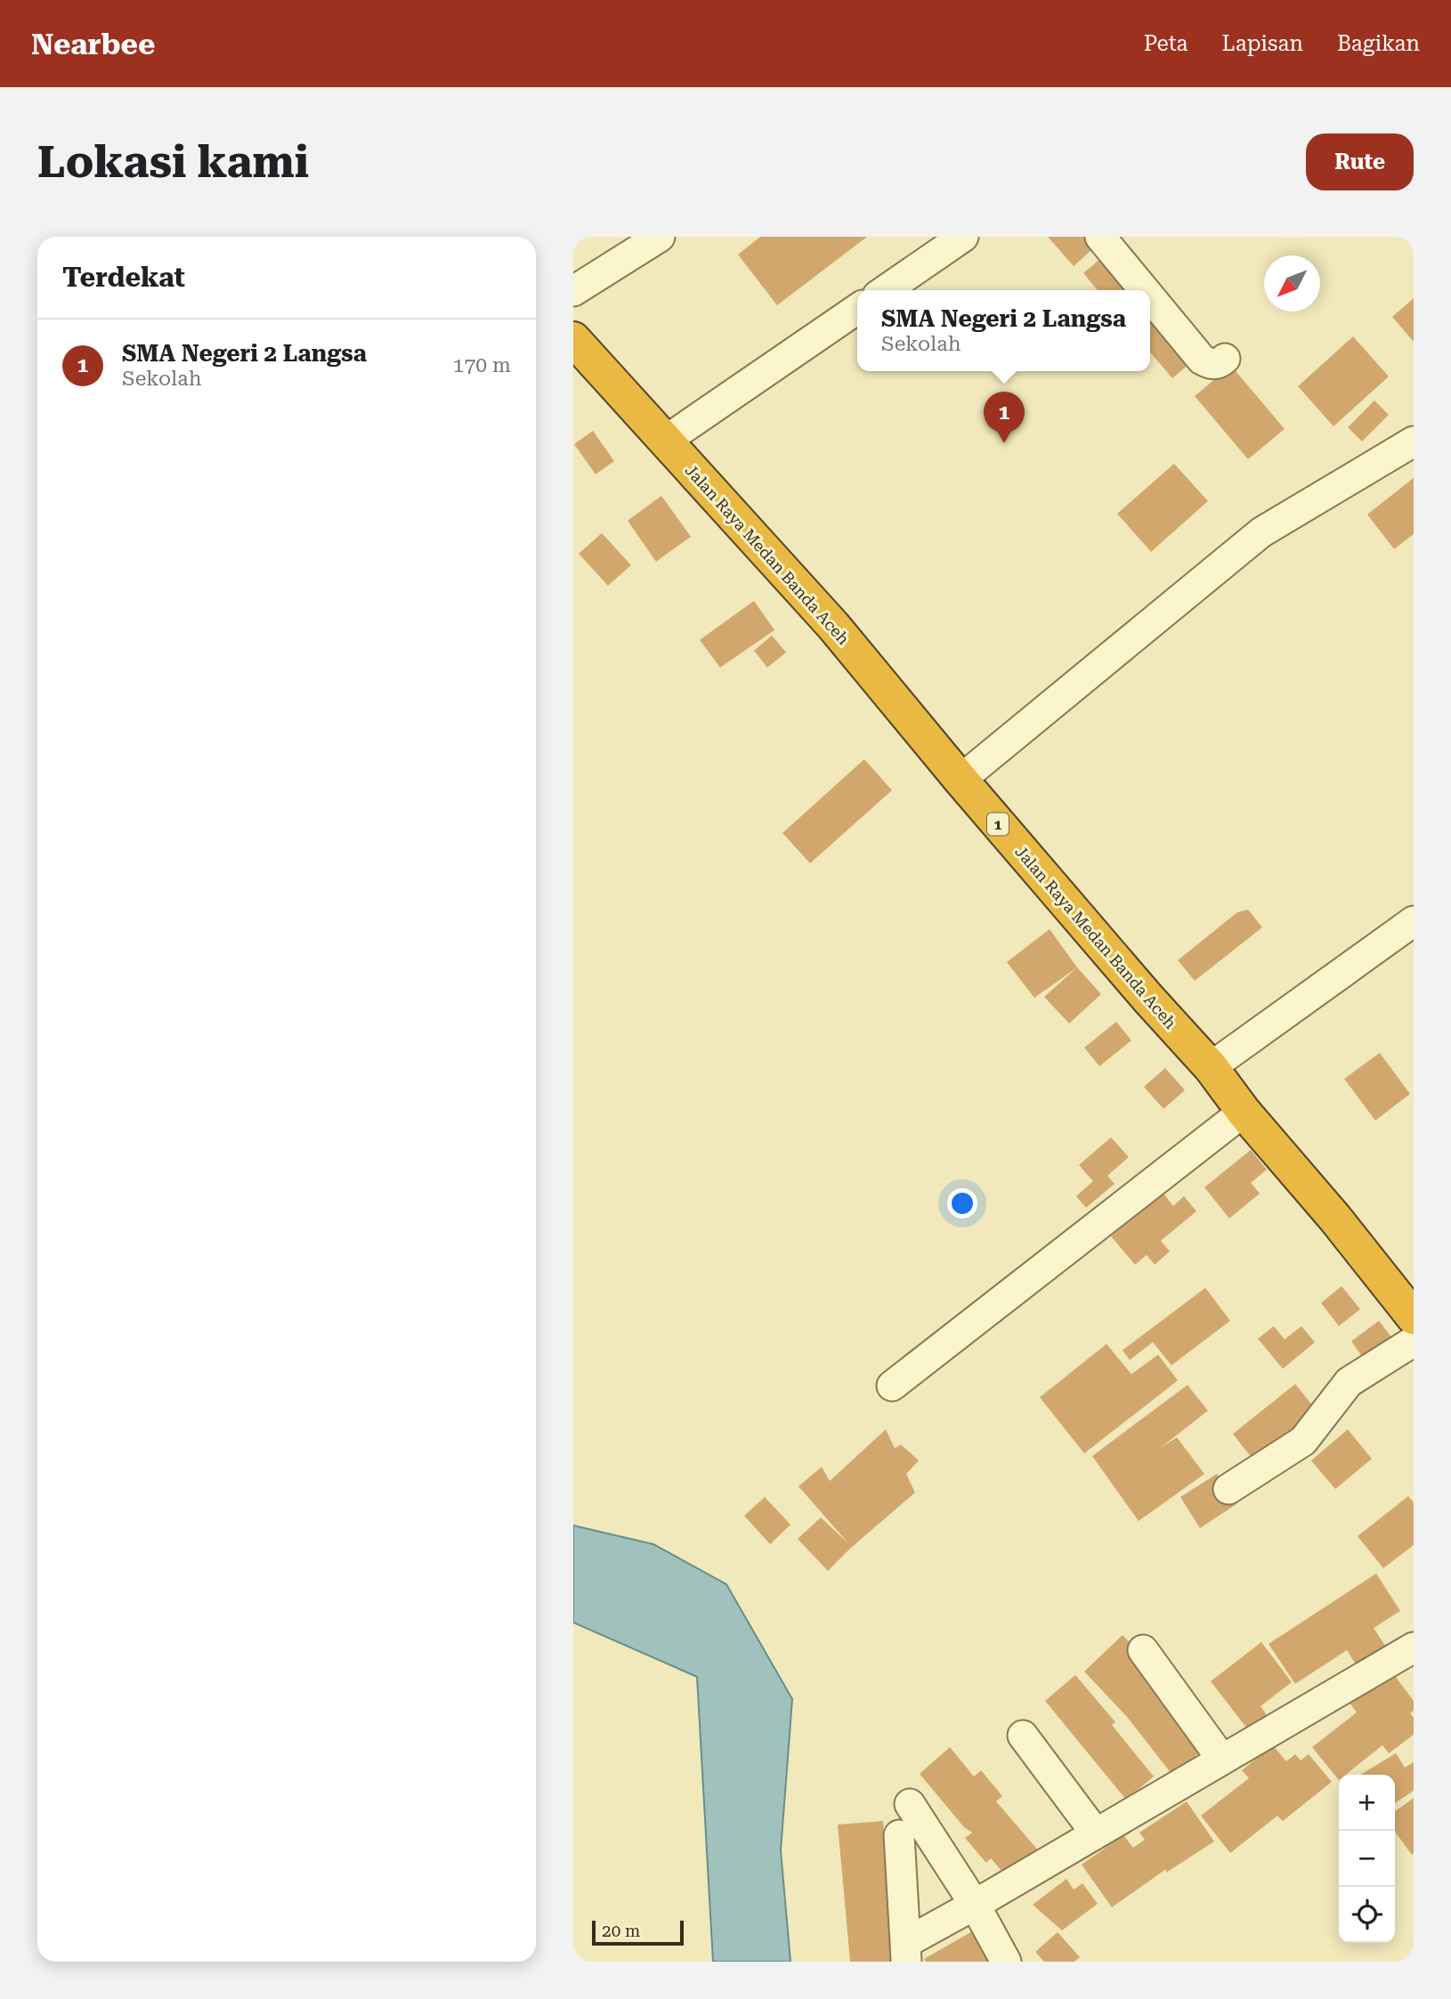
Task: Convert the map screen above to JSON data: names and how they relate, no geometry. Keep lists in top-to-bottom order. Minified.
{"streets":{"highway":["Jalan Raya Medan Banda Aceh","1"]},"scale_bar":"20 m","north":"bottom left","page":{"header":"Nearbee","nav":["Peta","Lapisan","Bagikan"],"buttons":"Rute","title":"Lokasi kami","heading":"Terdekat","popup":["SMA Negeri 2 Langsa","Sekolah"],"list":[{"mark":"1","name":"SMA Negeri 2 Langsa","note":"Sekolah","value":"170 m"}],"pins":"1","map_buttons":["+","−"],"scale":"20 m"}}
